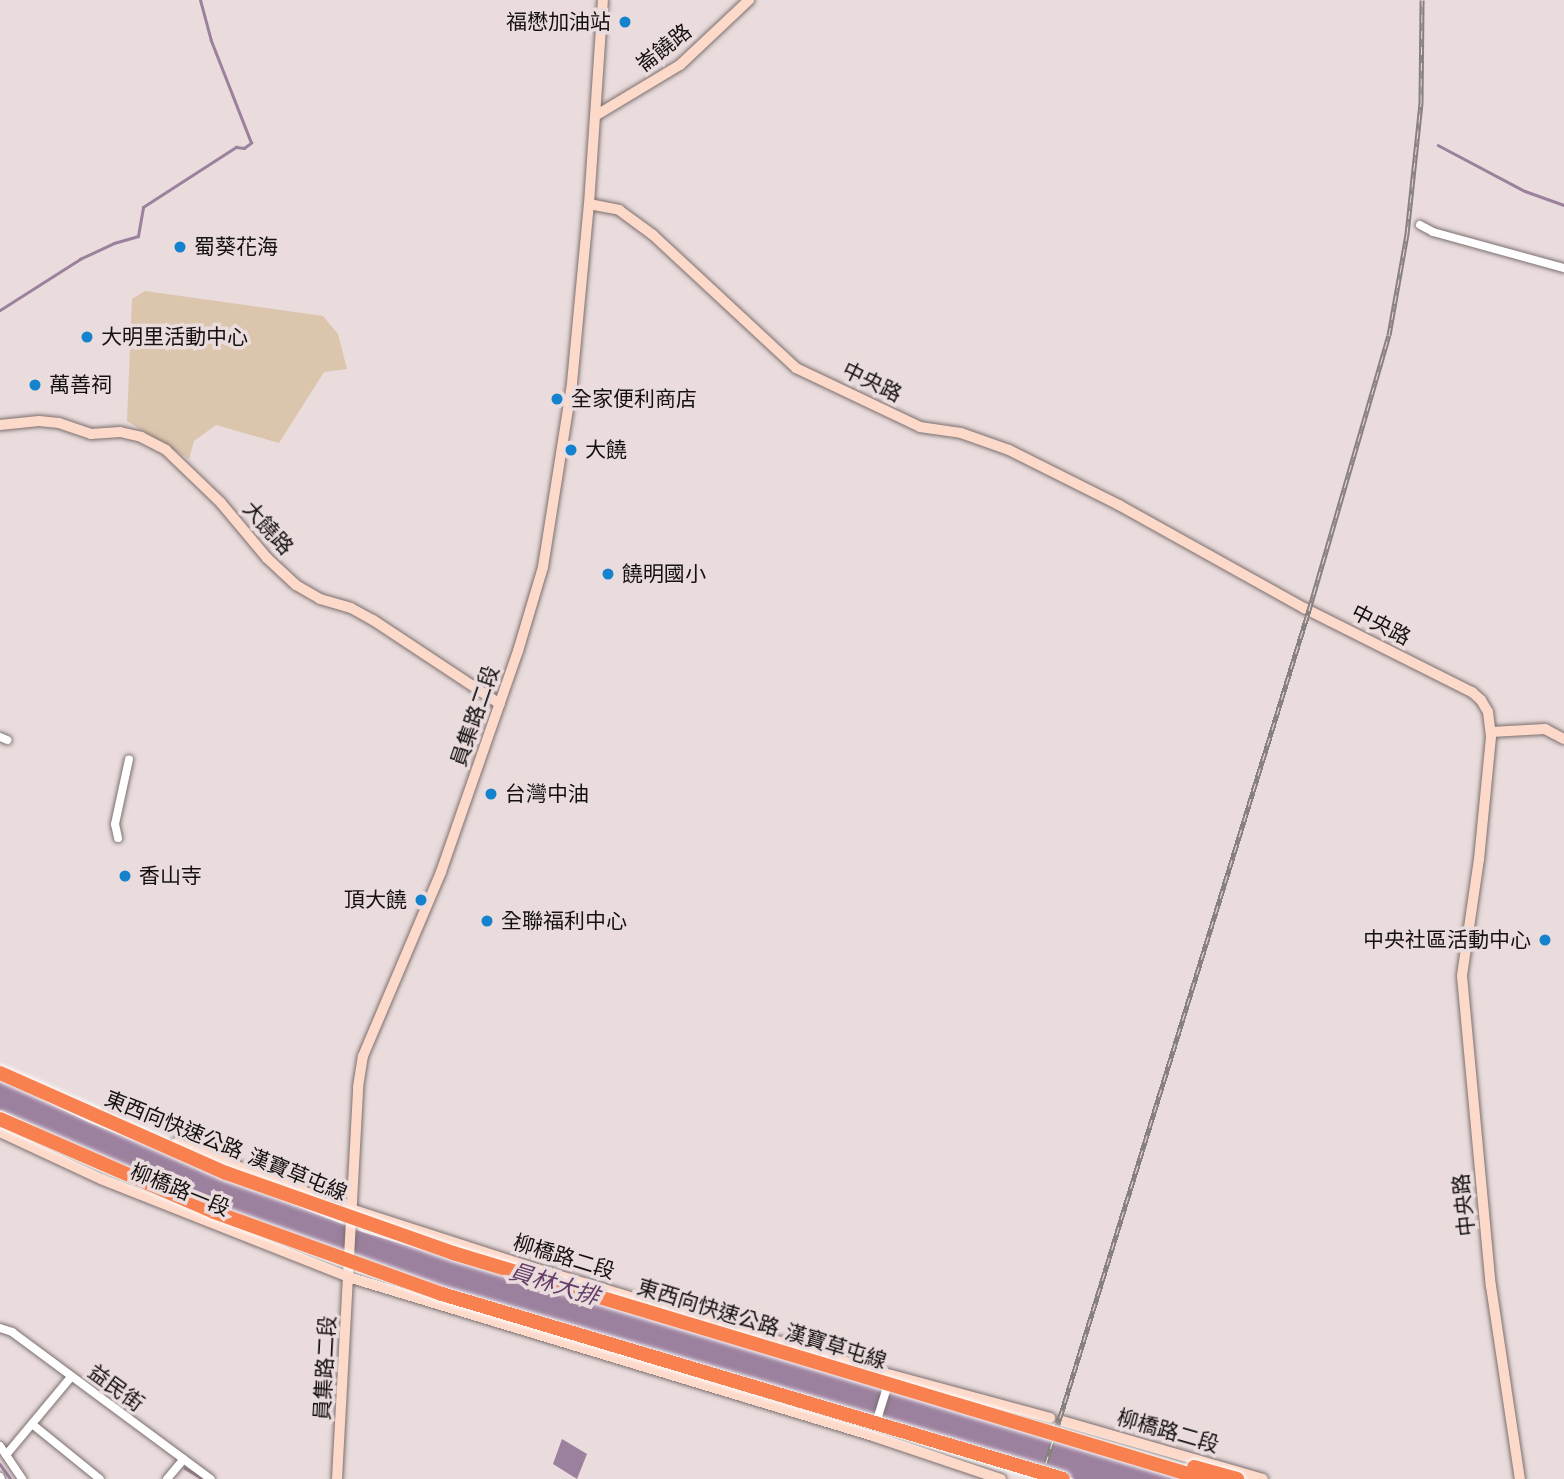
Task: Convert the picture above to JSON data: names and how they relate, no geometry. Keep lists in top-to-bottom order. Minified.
{"streets":{"highway":["東西向快速公路 漢寶草屯線"],"main road":["崙饒路","中央路","大饒路","員集路二段","柳橋路一段","柳橋路二段"],"street":["益民街"]},"crossings":[["崙饒路","員集路二段"],["中央路","員集路二段"],["大饒路","員集路二段"],["員集路二段","柳橋路一段"],["員集路二段","柳橋路二段"],["東西向快速公路 漢寶草屯線","柳橋路二段"],["柳橋路一段","柳橋路二段"]],"water":["員林大排"],"places":["福懋加油站","蜀葵花海","大明里活動中心","萬善祠","全家便利商店","大饒","饒明國小","台灣中油","香山寺","頂大饒","全聯福利中心","中央社區活動中心"]}
